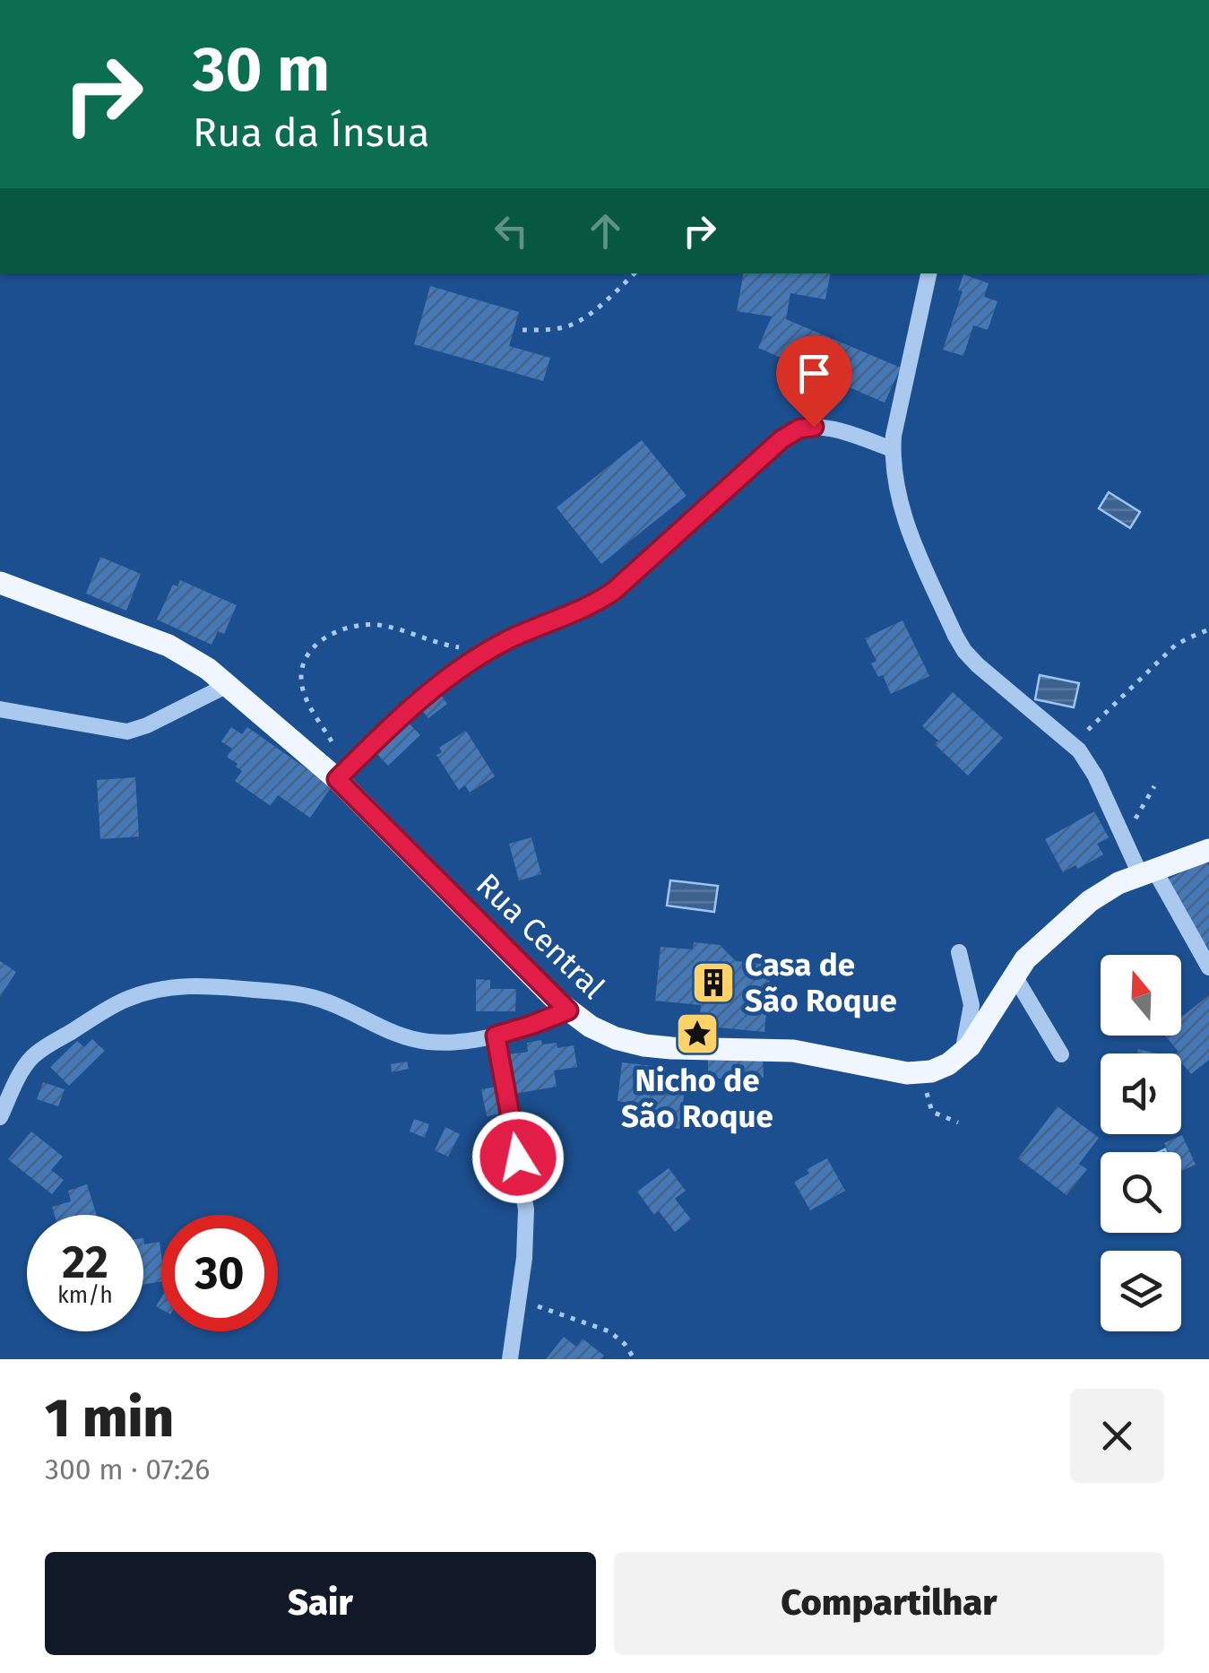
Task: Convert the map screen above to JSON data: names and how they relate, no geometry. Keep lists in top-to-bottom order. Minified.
{"streets":{"main road":["Rua Central"]},"places":{"building":["Casa de São Roque"],"place":["Nicho de São Roque"]},"north":"top","page":{"turn":["30 m","Rua da Ínsua"],"speed":"22 km/h","limit":"30","heading":["1 min","300 m · 07:26"],"buttons":["Sair","Compartilhar"]}}
